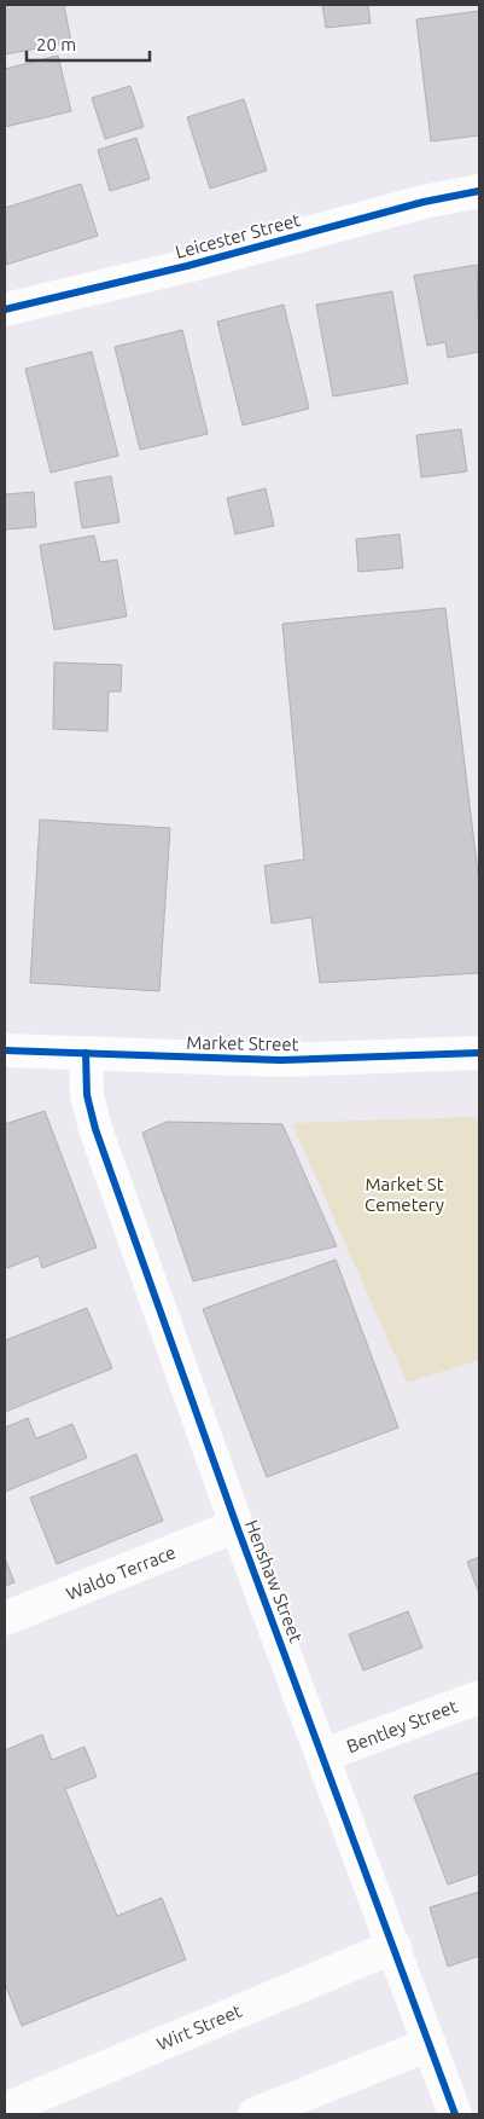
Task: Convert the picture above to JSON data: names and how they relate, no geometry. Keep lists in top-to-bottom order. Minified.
{"streets":{"street":["Leicester Street","Market Street","Waldo Terrace","Henshaw Street","Bentley Street","Wirt Street"]},"crossings":[["Market Street","Henshaw Street"],["Waldo Terrace","Henshaw Street"],["Henshaw Street","Bentley Street"],["Henshaw Street","Wirt Street"]],"parks":["Market St Cemetery"],"scale_bar":"20 m"}
